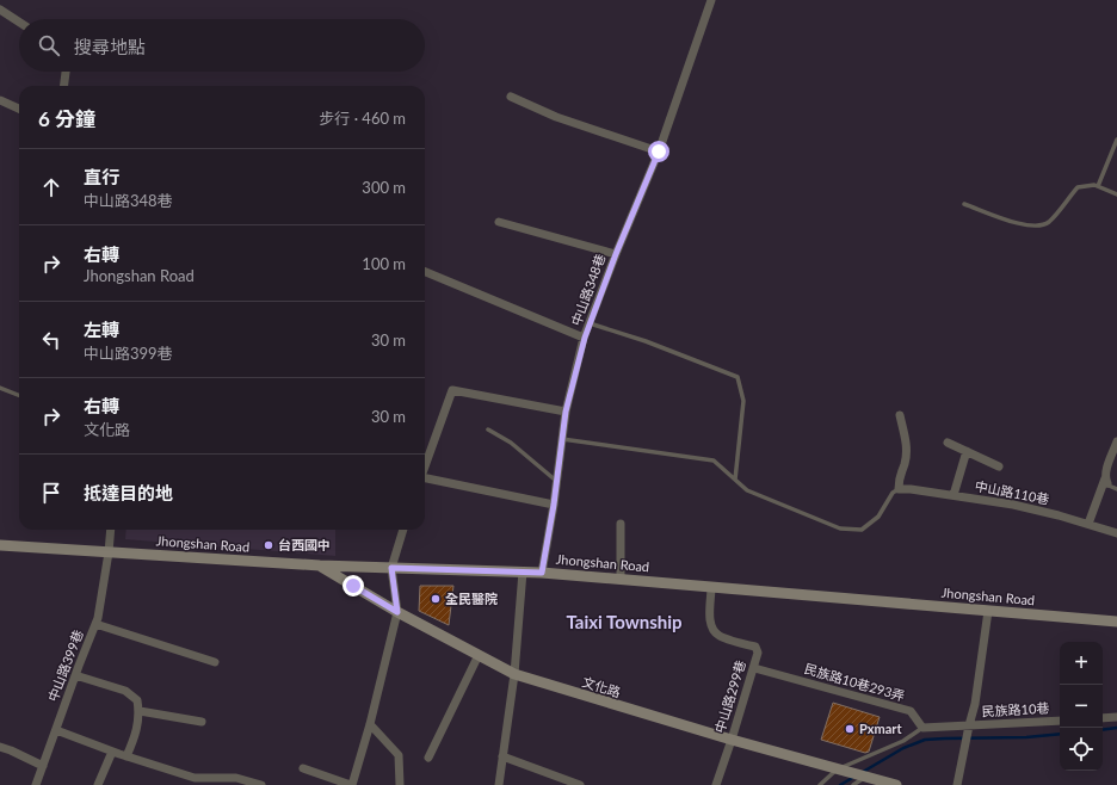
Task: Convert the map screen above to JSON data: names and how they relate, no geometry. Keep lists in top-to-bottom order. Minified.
{"streets":{"main road":["Jhongshan Road","文化路"],"street":["中山路348巷","中山路110巷","中山路399巷","民族路10巷293弄","中山路299巷","民族路10巷"]},"crossings":[["中山路348巷","Jhongshan Road"],["Jhongshan Road","中山路399巷"],["Jhongshan Road","文化路"],["Jhongshan Road","中山路299巷"],["民族路10巷293弄","中山路299巷"],["文化路","中山路299巷"]],"districts":["Taixi Township"],"places":["台西國中","全民醫院","Pxmart"],"page":{"search":"搜尋地點","heading":["6 分鐘","步行 · 460 m"],"list":[["直行","中山路348巷","300 m"],["右轉","Jhongshan Road","100 m"],["左轉","中山路399巷","30 m"],["右轉","文化路","30 m"],"抵達目的地"],"map_buttons":["+","−"]}}
